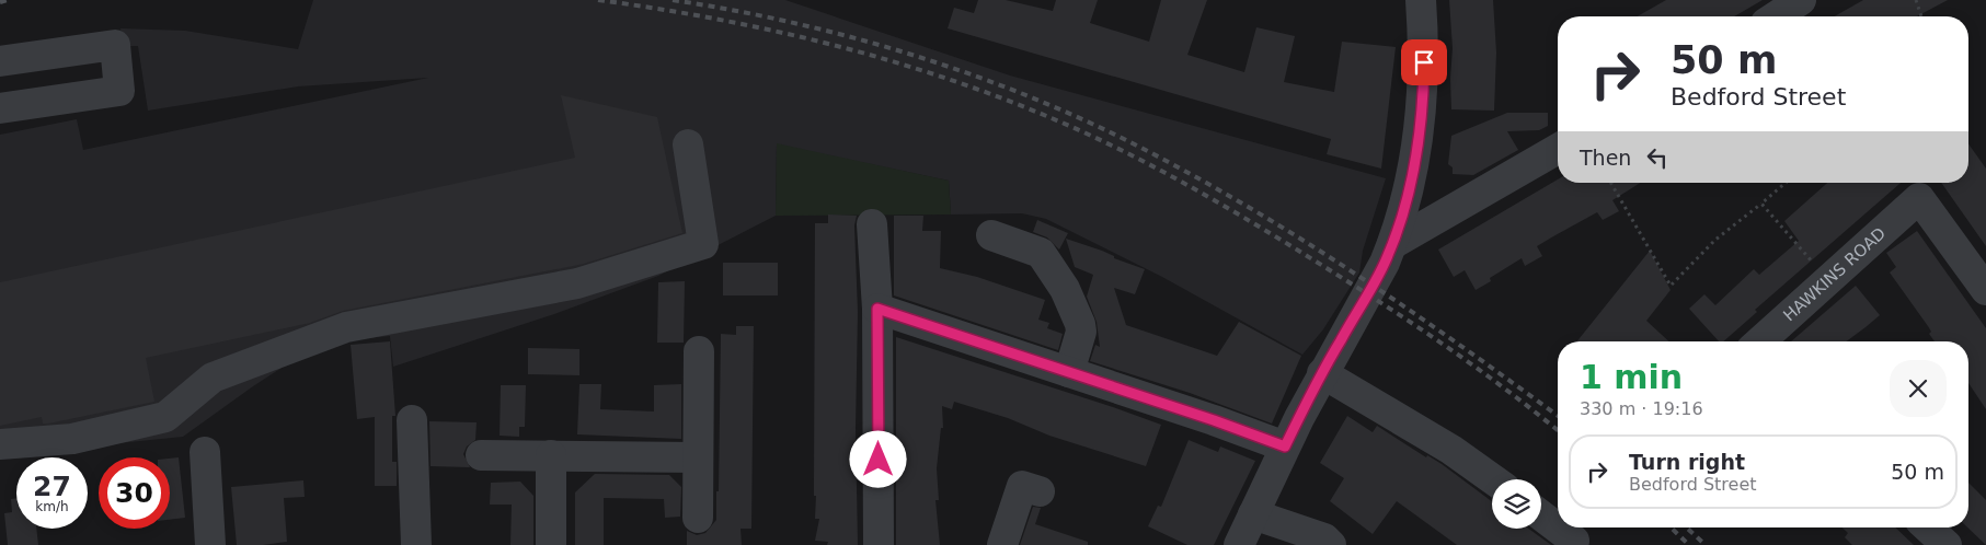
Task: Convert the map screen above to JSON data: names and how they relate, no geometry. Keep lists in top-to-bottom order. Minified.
{"streets":{"street":["HAWKINS ROAD"]},"page":{"turn":["50 m","Bedford Street"],"then":"Then","heading":["1 min","330 m · 19:16"],"list":[{"name":"Turn right","note":"Bedford Street","value":"50 m"}],"speed":"27 km/h","limit":"30"}}
